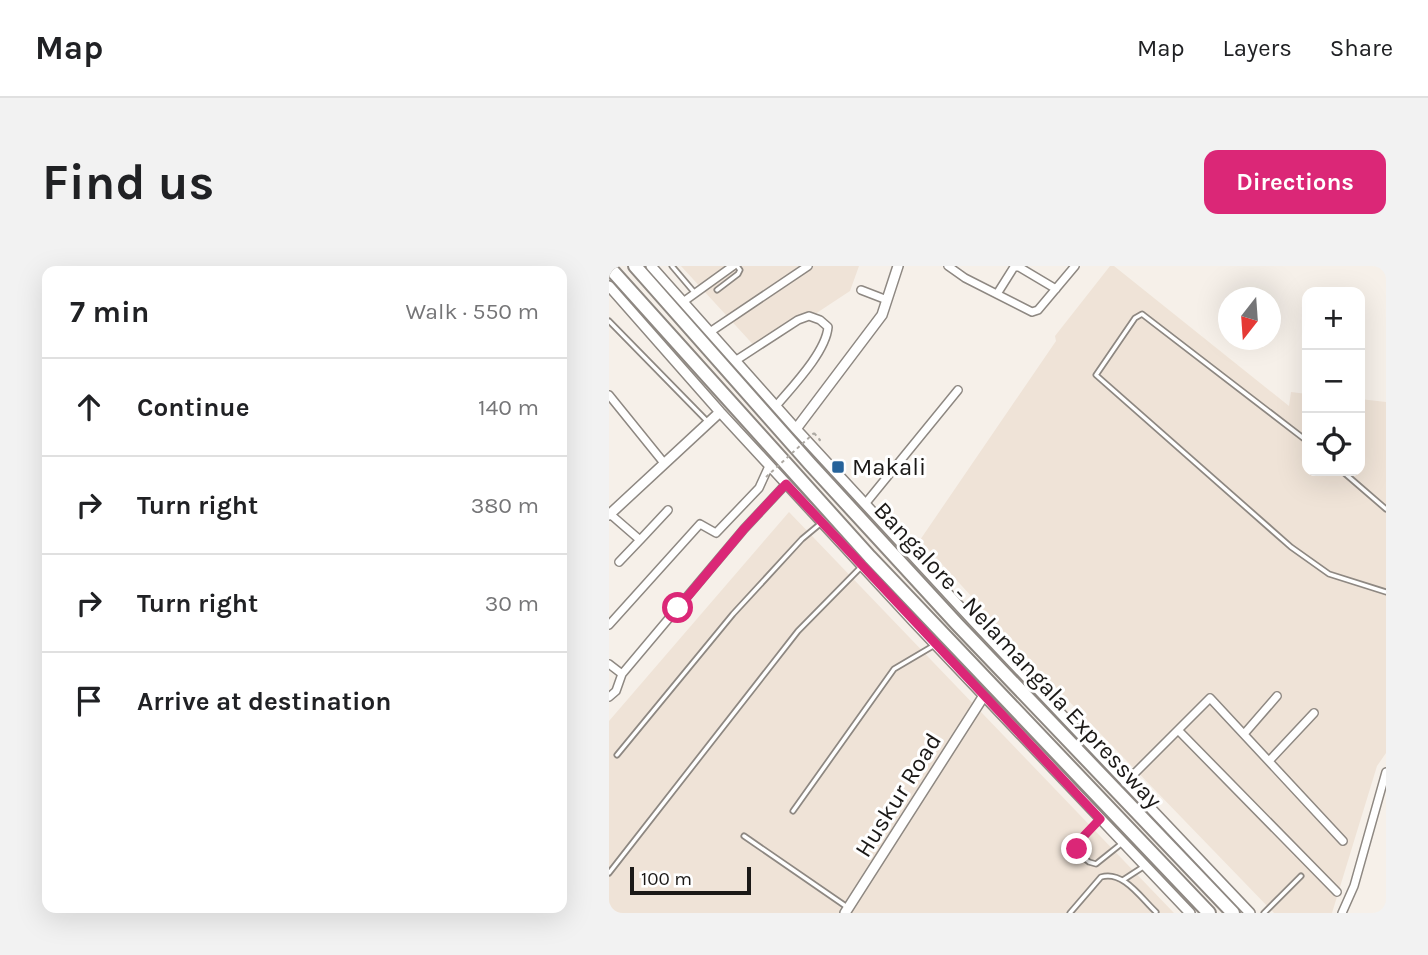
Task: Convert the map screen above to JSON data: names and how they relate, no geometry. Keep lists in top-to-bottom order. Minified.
{"streets":{"highway":["Bangalore - Nelamangala Expressway"],"street":["Huskur Road"]},"places":{"transit":["Makali"]},"scale_bar":"100 m","north":"bottom","page":{"header":"Map","nav":["Map","Layers","Share"],"buttons":"Directions","title":"Find us","heading":["7 min","Walk · 550 m"],"map_buttons":["+","−"],"list":[["Continue","140 m"],["Turn right","380 m"],["Turn right","30 m"],"Arrive at destination"],"scale":"100 m"}}
